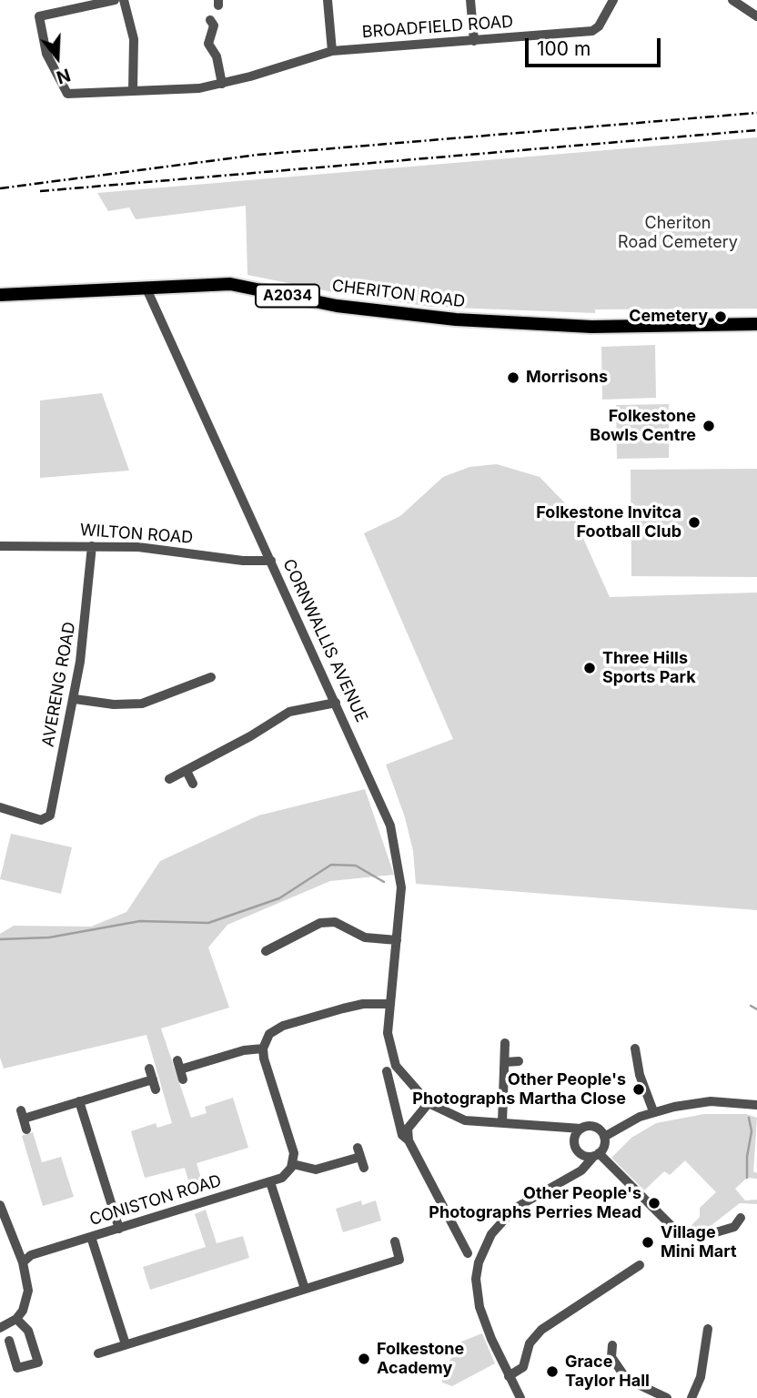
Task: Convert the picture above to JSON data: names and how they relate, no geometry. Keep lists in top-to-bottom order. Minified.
{"streets":{"main road":["CHERITON ROAD","A2034"],"street":["BROADFIELD ROAD","WILTON ROAD","CORNWALLIS AVENUE","AVERENG ROAD","CONISTON ROAD"]},"crossings":[["CHERITON ROAD","CORNWALLIS AVENUE"],["WILTON ROAD","CORNWALLIS AVENUE"],["WILTON ROAD","AVERENG ROAD"]],"parks":["Cheriton Road Cemetery"],"places":["Cemetery","Morrisons","Folkestone Bowls Centre","Folkestone Invitca Football Club","Three Hills Sports Park","Other People's Photographs Martha Close","Other People's Photographs Perries Mead","Village Mini Mart","Folkestone Academy","Grace Taylor Hall"],"scale_bar":"100 m","north":"bottom"}
